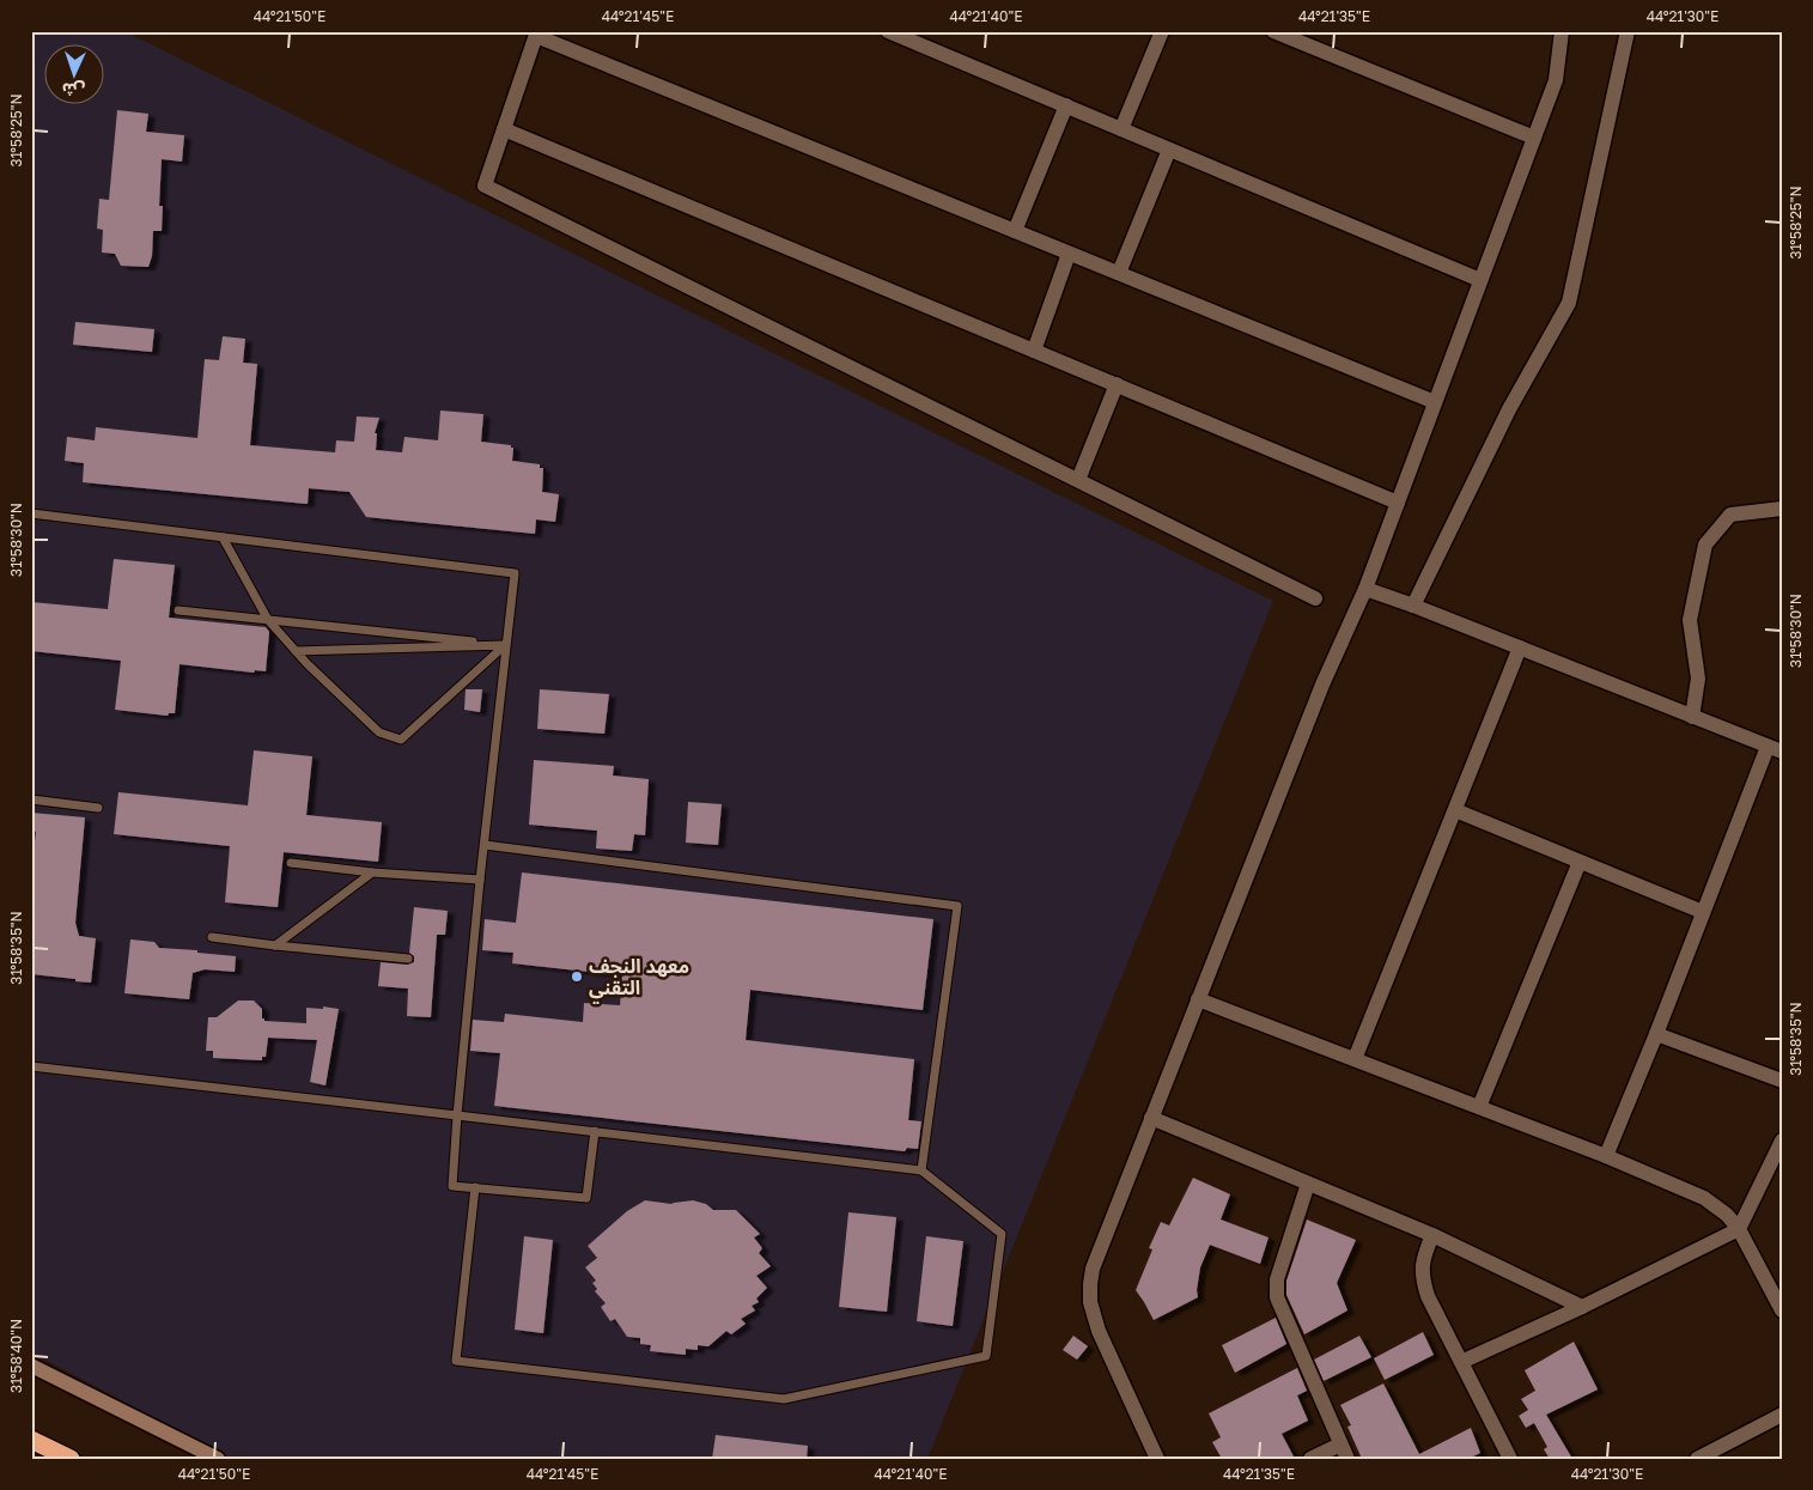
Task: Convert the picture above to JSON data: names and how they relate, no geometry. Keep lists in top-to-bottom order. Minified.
{"places":["معهد النجف التقني"],"north":"bottom","coordinates":["44°21'50\"E","44°21'45\"E","44°21'40\"E","44°21'35\"E","44°21'30\"E","31°58'25\"N","31°58'30\"N","31°58'35\"N","31°58'40\"N"]}
